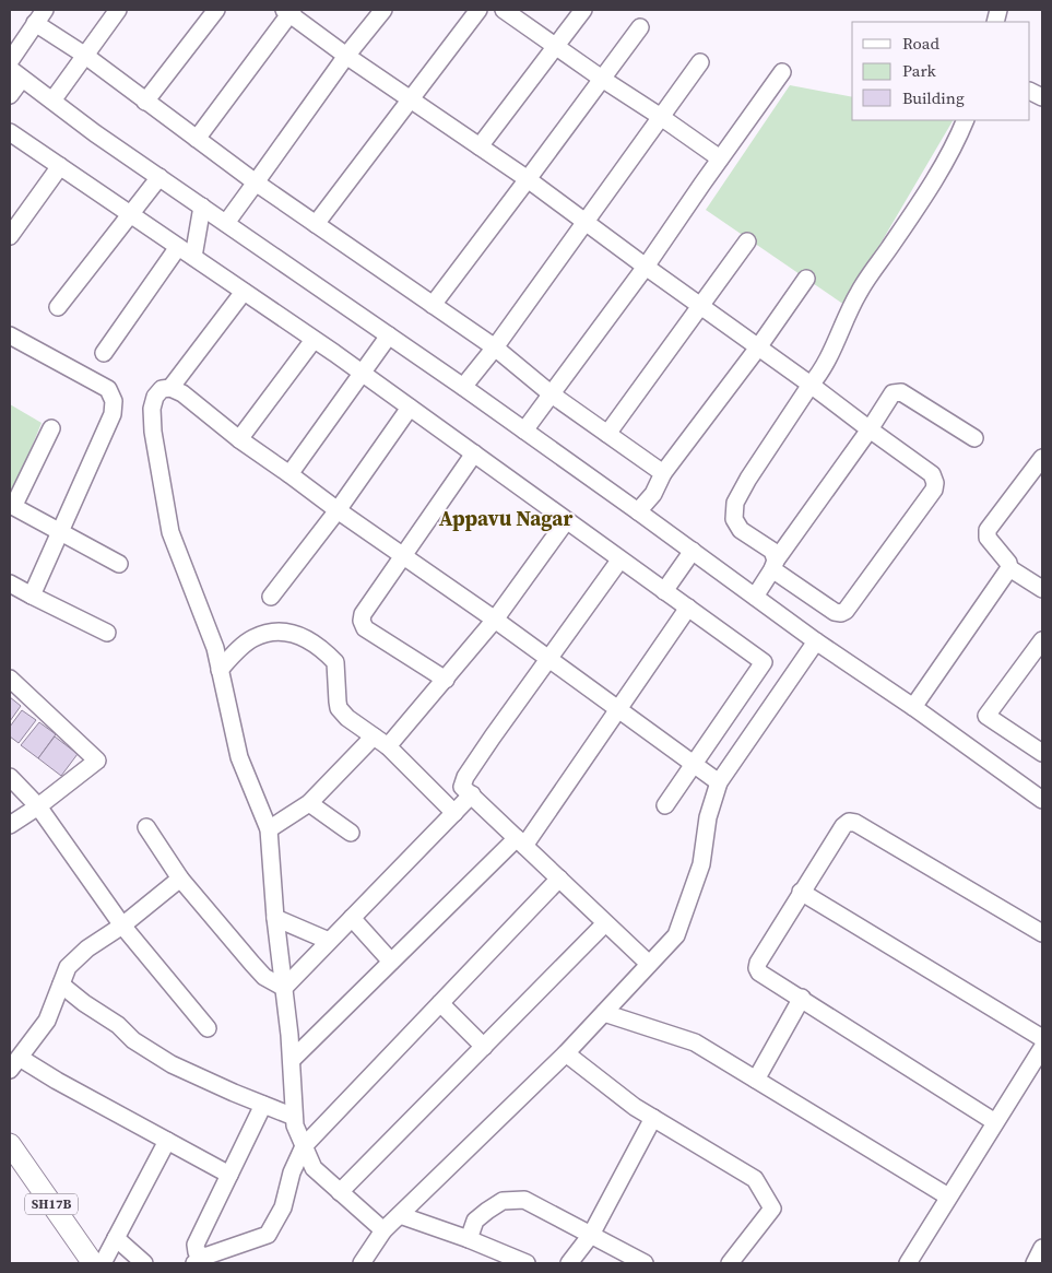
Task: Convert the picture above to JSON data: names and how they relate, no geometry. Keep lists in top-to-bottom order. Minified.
{"streets":{"main road":["SH17B"]},"districts":["Appavu Nagar"],"legend":["Road","Park","Building"]}
